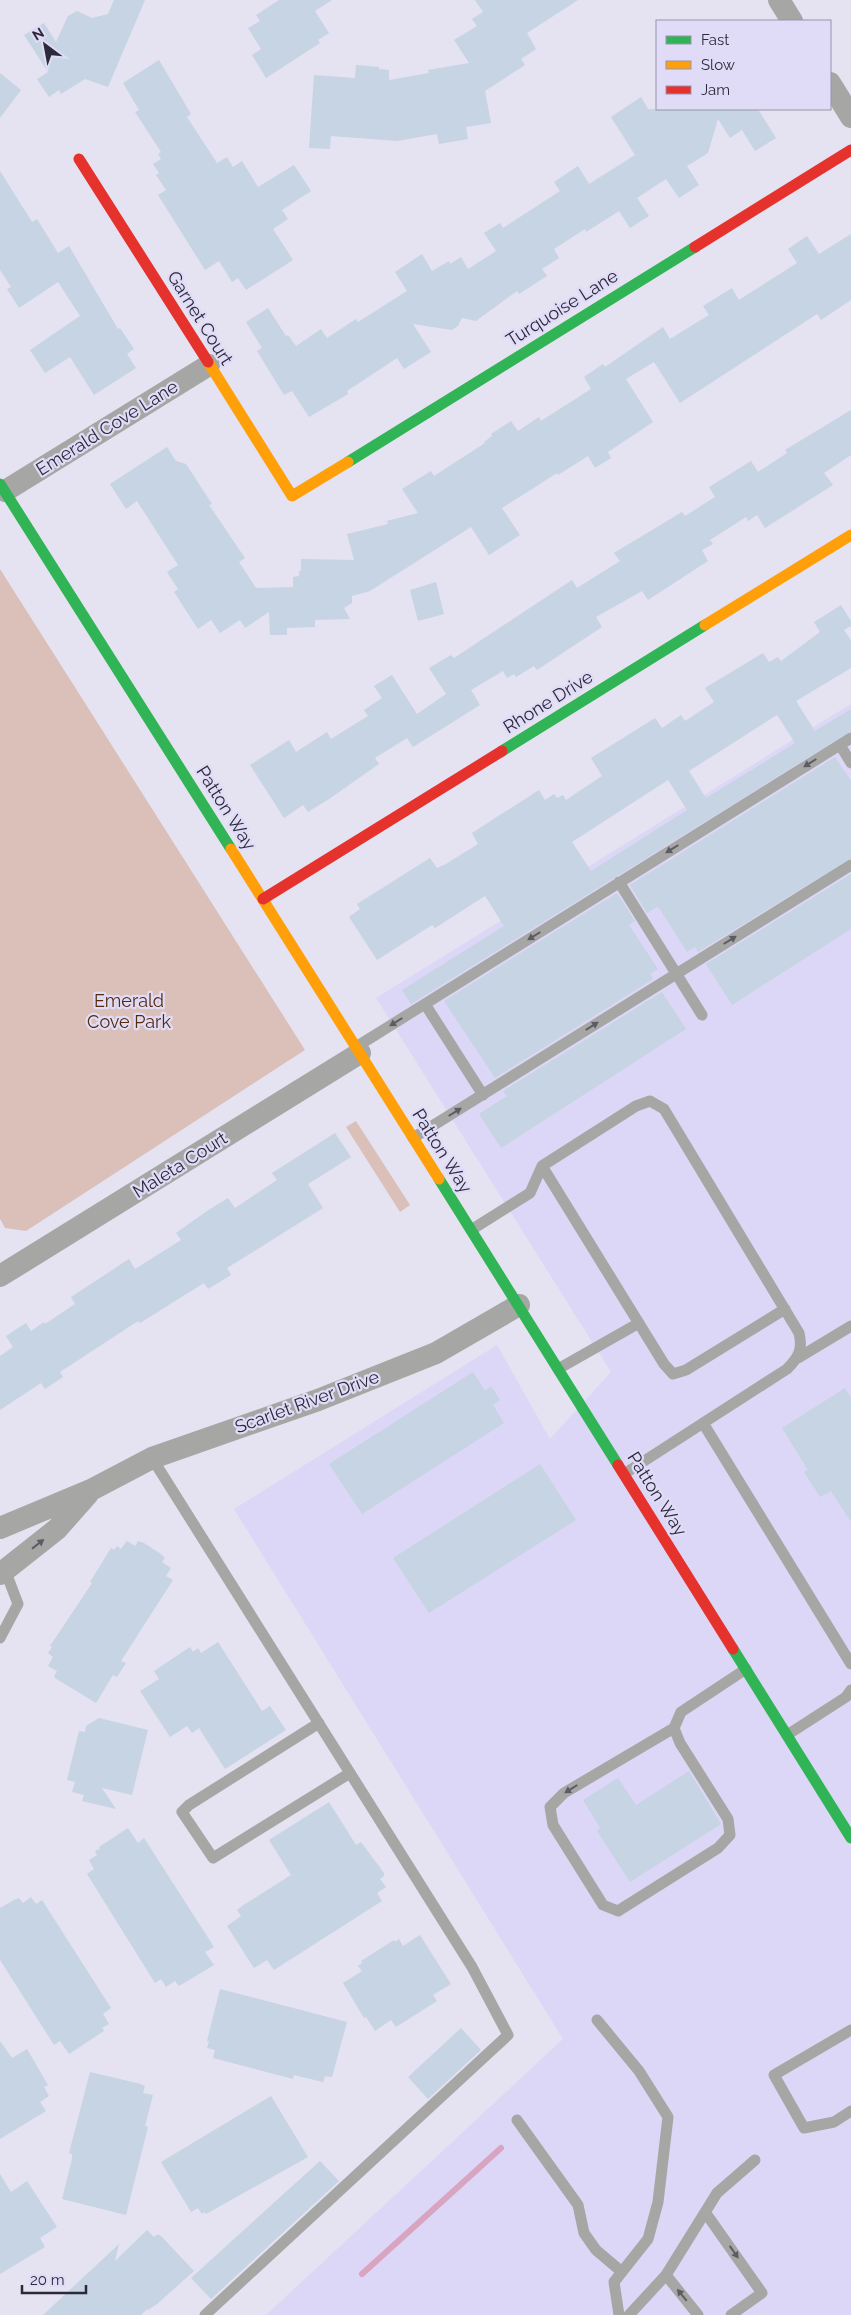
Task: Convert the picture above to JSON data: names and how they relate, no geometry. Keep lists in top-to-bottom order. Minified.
{"streets":{"street":["Turquoise Lane","Garnet Court","Emerald Cove Lane","Rhone Drive","Patton Way","Maleta Court","Scarlet River Drive"]},"crossings":[["Turquoise Lane","Garnet Court"],["Garnet Court","Emerald Cove Lane"],["Emerald Cove Lane","Patton Way"],["Rhone Drive","Patton Way"],["Patton Way","Maleta Court"],["Patton Way","Scarlet River Drive"]],"parks":["Emerald Cove Park"],"legend":["Fast","Slow","Jam"],"scale_bar":"20 m","north":"top left"}
